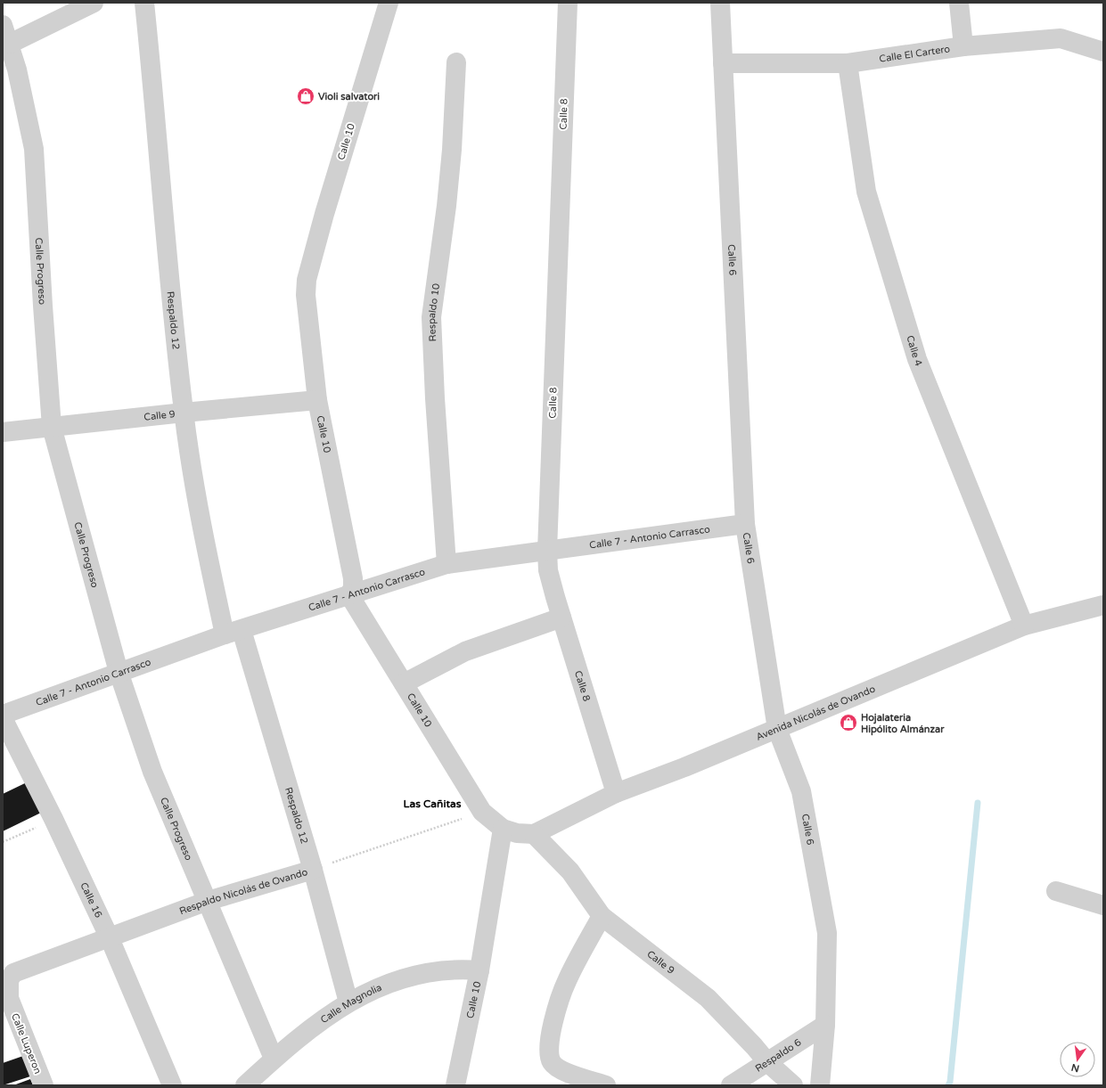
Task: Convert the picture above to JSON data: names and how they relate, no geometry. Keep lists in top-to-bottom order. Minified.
{"streets":{"street":["Calle El Cartero","Calle 8","Calle 10","Calle 6","Calle Progreso","Respaldo 10","Respaldo 12","Calle 4","Calle 9","Calle 7 - Antonio Carrasco","Avenida Nicolás de Ovando","Respaldo Nicolás de Ovando","Calle 16","Calle Magnolia","Calle Luperon","Respaldo 6"]},"crossings":[["Calle El Cartero","Calle 6"],["Calle El Cartero","Calle 4"],["Calle 8","Calle 7 - Antonio Carrasco"],["Calle 8","Avenida Nicolás de Ovando"],["Calle 10","Calle 9"],["Calle 10","Calle 7 - Antonio Carrasco"],["Calle 10","Avenida Nicolás de Ovando"],["Calle 10","Respaldo Nicolás de Ovando"],["Calle 10","Calle Magnolia"],["Calle 6","Calle 7 - Antonio Carrasco"],["Calle 6","Avenida Nicolás de Ovando"],["Calle 6","Respaldo 6"],["Calle Progreso","Calle 9"],["Calle Progreso","Calle 7 - Antonio Carrasco"],["Calle Progreso","Respaldo Nicolás de Ovando"],["Calle Progreso","Calle Magnolia"],["Respaldo 10","Calle 7 - Antonio Carrasco"],["Respaldo 12","Calle 9"],["Respaldo 12","Calle 7 - Antonio Carrasco"],["Respaldo 12","Respaldo Nicolás de Ovando"],["Respaldo 12","Calle Magnolia"],["Calle 4","Avenida Nicolás de Ovando"],["Calle 9","Avenida Nicolás de Ovando"],["Calle 9","Respaldo 6"],["Respaldo Nicolás de Ovando","Calle 16"],["Respaldo Nicolás de Ovando","Calle Luperon"]],"districts":["Las Cañitas"],"places":{"shop":["Violi salvatori","Hojalateria Hipólito Almánzar"]},"north":"bottom"}
